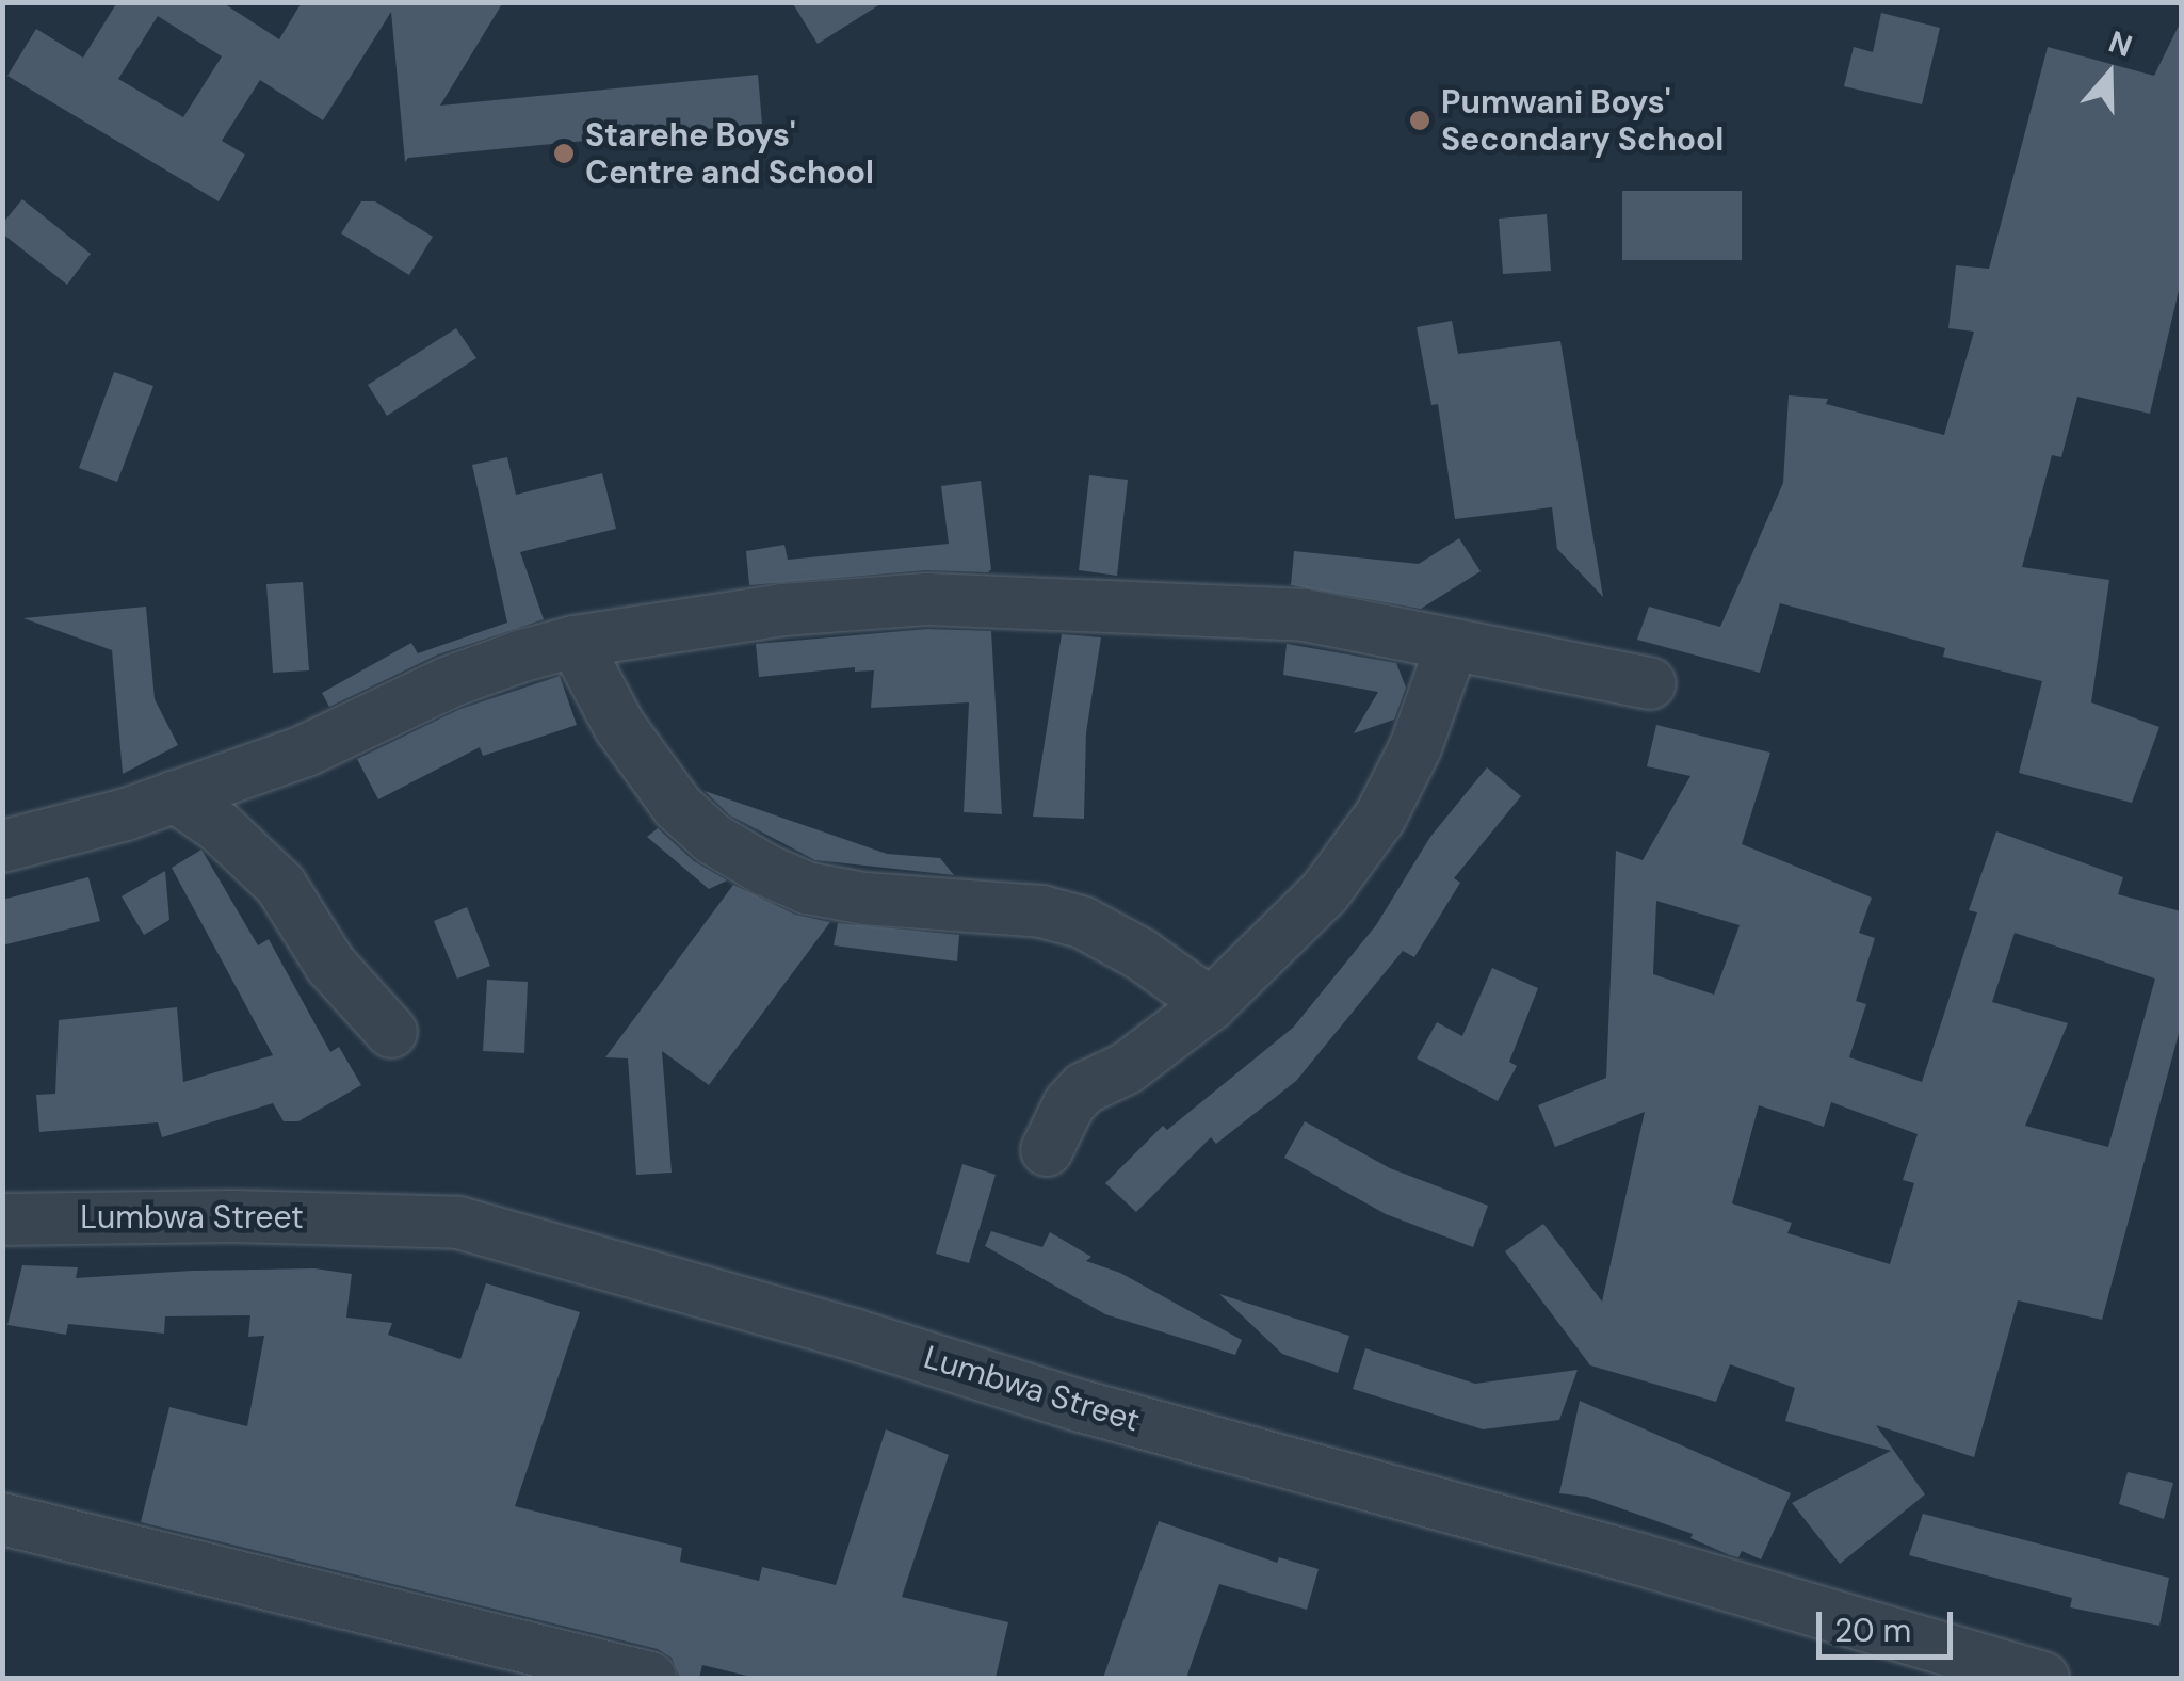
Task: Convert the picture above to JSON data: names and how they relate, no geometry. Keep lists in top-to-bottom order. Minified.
{"streets":{"street":["Lumbwa Street"]},"places":["Pumwani Boys' Secondary School","Starehe Boys' Centre and School"],"scale_bar":"20 m","north":"top"}
